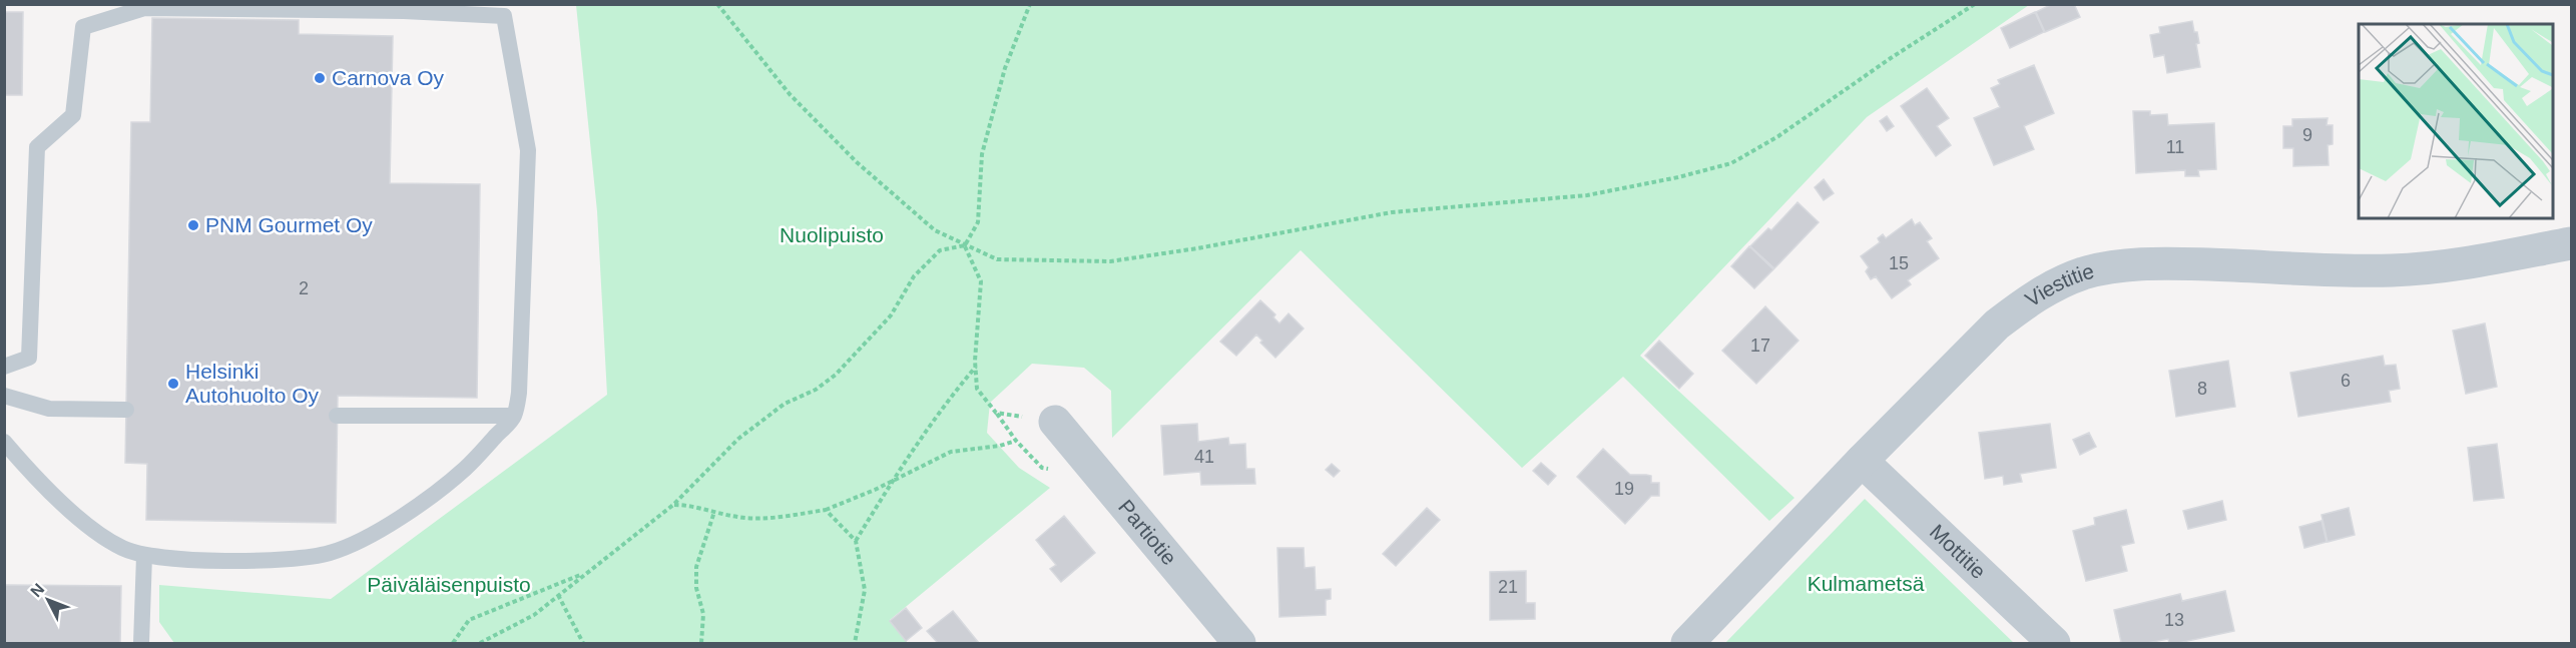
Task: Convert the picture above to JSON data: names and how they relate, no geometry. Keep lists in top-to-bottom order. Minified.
{"streets":{"street":["Viestitie","Partiotie","Mottitie"]},"crossings":[["Viestitie","Mottitie"]],"parks":["Nuolipuisto","Kulmametsä","Päiväläisenpuisto"],"places":["Carnova Oy","PNM Gourmet Oy","Helsinki Autohuolto Oy"],"house_numbers":["9","11","15","2","17","6","8","41","19","21","13"],"north":"top left"}
